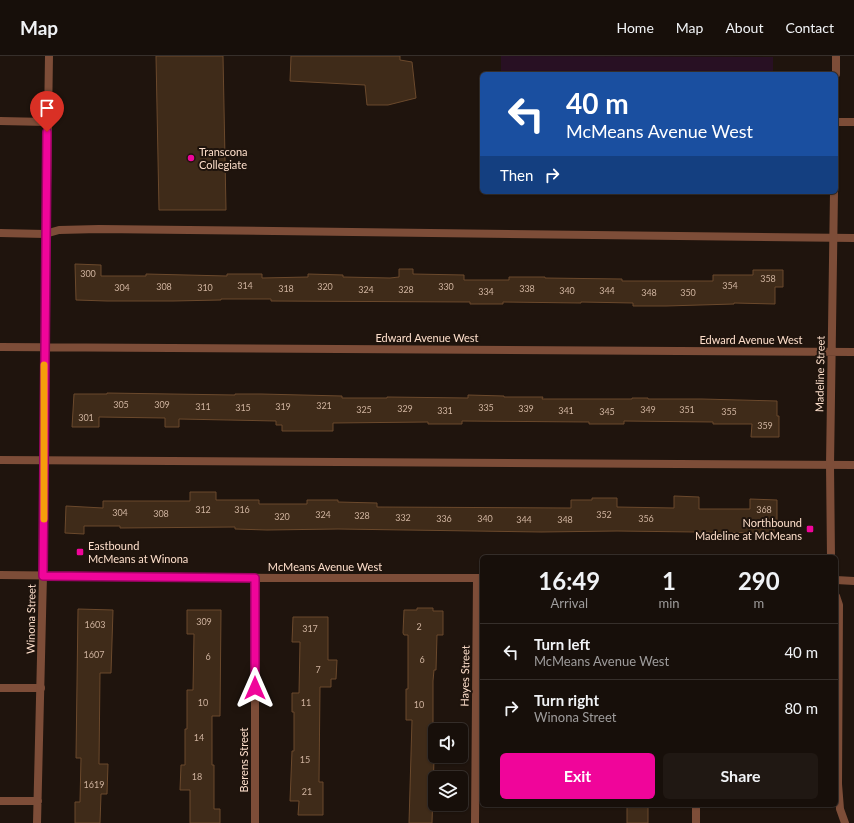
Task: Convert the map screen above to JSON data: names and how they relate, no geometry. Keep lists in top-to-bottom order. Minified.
{"streets":{"street":["Edward Avenue West","Madeline Street","McMeans Avenue West","Winona Street","Hayes Street","Berens Street"]},"crossings":[["Edward Avenue West","Madeline Street"],["Edward Avenue West","Winona Street"],["McMeans Avenue West","Winona Street"],["McMeans Avenue West","Hayes Street"],["McMeans Avenue West","Berens Street"]],"places":{"other":["Transcona Collegiate"],"transit":["Northbound Madeline at McMeans","Eastbound McMeans at Winona"]},"house_numbers":["300","358","314","354","308","320","330","304","310","318","338","324","328","340","344","334","348","350","305","309","321","311","319","315","335","329","339","325","349","351","331","341","345","355","301","359","312","316","368","304","308","324","352","328","320","332","336","340","356","344","348","309","1603","2","317","1607","6","6","7","10","11","10","14","15","18","1619","21"],"page":{"header":"Map","nav":["Home","Map","About","Contact"],"turn":["40 m","McMeans Avenue West"],"then":"Then","eta":["16:49","Arrival","1","min","290","m"],"list":[{"name":"Turn left","note":"McMeans Avenue West","value":"40 m"},{"name":"Turn right","note":"Winona Street","value":"80 m"}],"buttons":["Exit","Share"]}}
